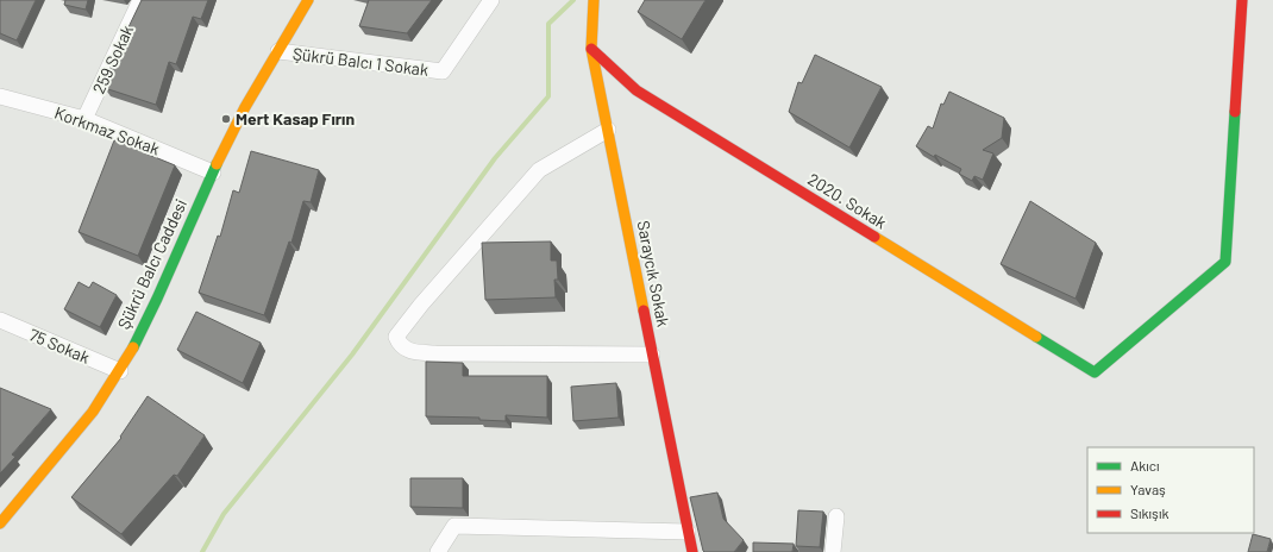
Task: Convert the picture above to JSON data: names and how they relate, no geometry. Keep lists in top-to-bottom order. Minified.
{"streets":{"street":["259 Sokak","Şükrü Balcı 1 Sokak","Korkmaz Sokak","2020. Sokak","Şükrü Balcı Caddesi","Saraycık Sokak","75 Sokak"]},"crossings":[["259 Sokak","Korkmaz Sokak"],["Şükrü Balcı 1 Sokak","Şükrü Balcı Caddesi"],["Korkmaz Sokak","Şükrü Balcı Caddesi"],["2020. Sokak","Saraycık Sokak"],["Şükrü Balcı Caddesi","75 Sokak"]],"places":["Mert Kasap Fırın"],"legend":["Akıcı","Yavaş","Sıkışık"]}
